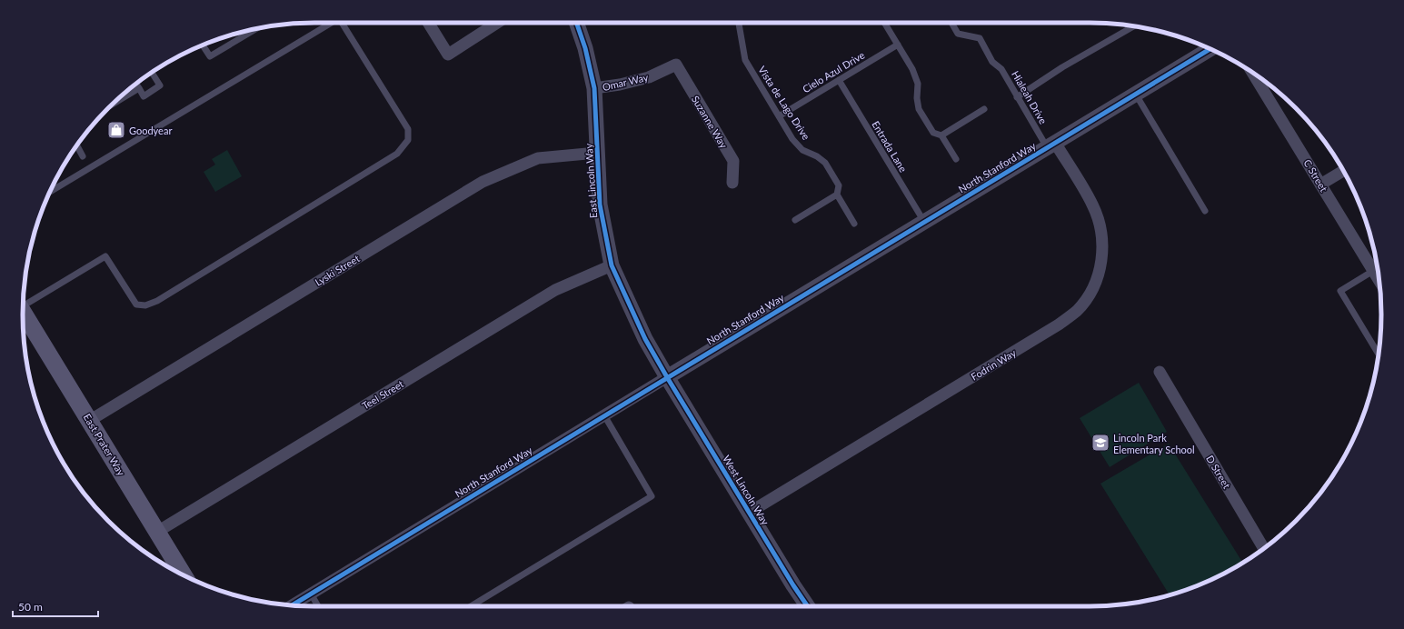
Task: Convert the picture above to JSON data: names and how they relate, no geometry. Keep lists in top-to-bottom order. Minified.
{"streets":{"main road":["East Prater Way"],"street":["Omar Way","Suzanne Way","North Stanford Way","C Street","East Lincoln Way","Lyski Street","Fodrin Way","Teel Street","D Street","West Lincoln Way"],"lane":["Cielo Azul Drive","Hialeah Drive","Vista de Lago Drive","Entrada Lane"]},"crossings":[["Cielo Azul Drive","Vista de Lago Drive"],["Cielo Azul Drive","Entrada Lane"],["Omar Way","Suzanne Way"],["Omar Way","East Lincoln Way"],["Hialeah Drive","North Stanford Way"],["Hialeah Drive","Fodrin Way"],["Entrada Lane","North Stanford Way"],["North Stanford Way","East Lincoln Way"],["North Stanford Way","Fodrin Way"],["North Stanford Way","West Lincoln Way"],["East Lincoln Way","Lyski Street"],["East Lincoln Way","Teel Street"],["East Lincoln Way","West Lincoln Way"],["Lyski Street","East Prater Way"],["Fodrin Way","West Lincoln Way"],["Teel Street","East Prater Way"]],"places":{"shop":["Goodyear"],"school or university":["Lincoln Park Elementary School"]},"scale_bar":"50 m"}
